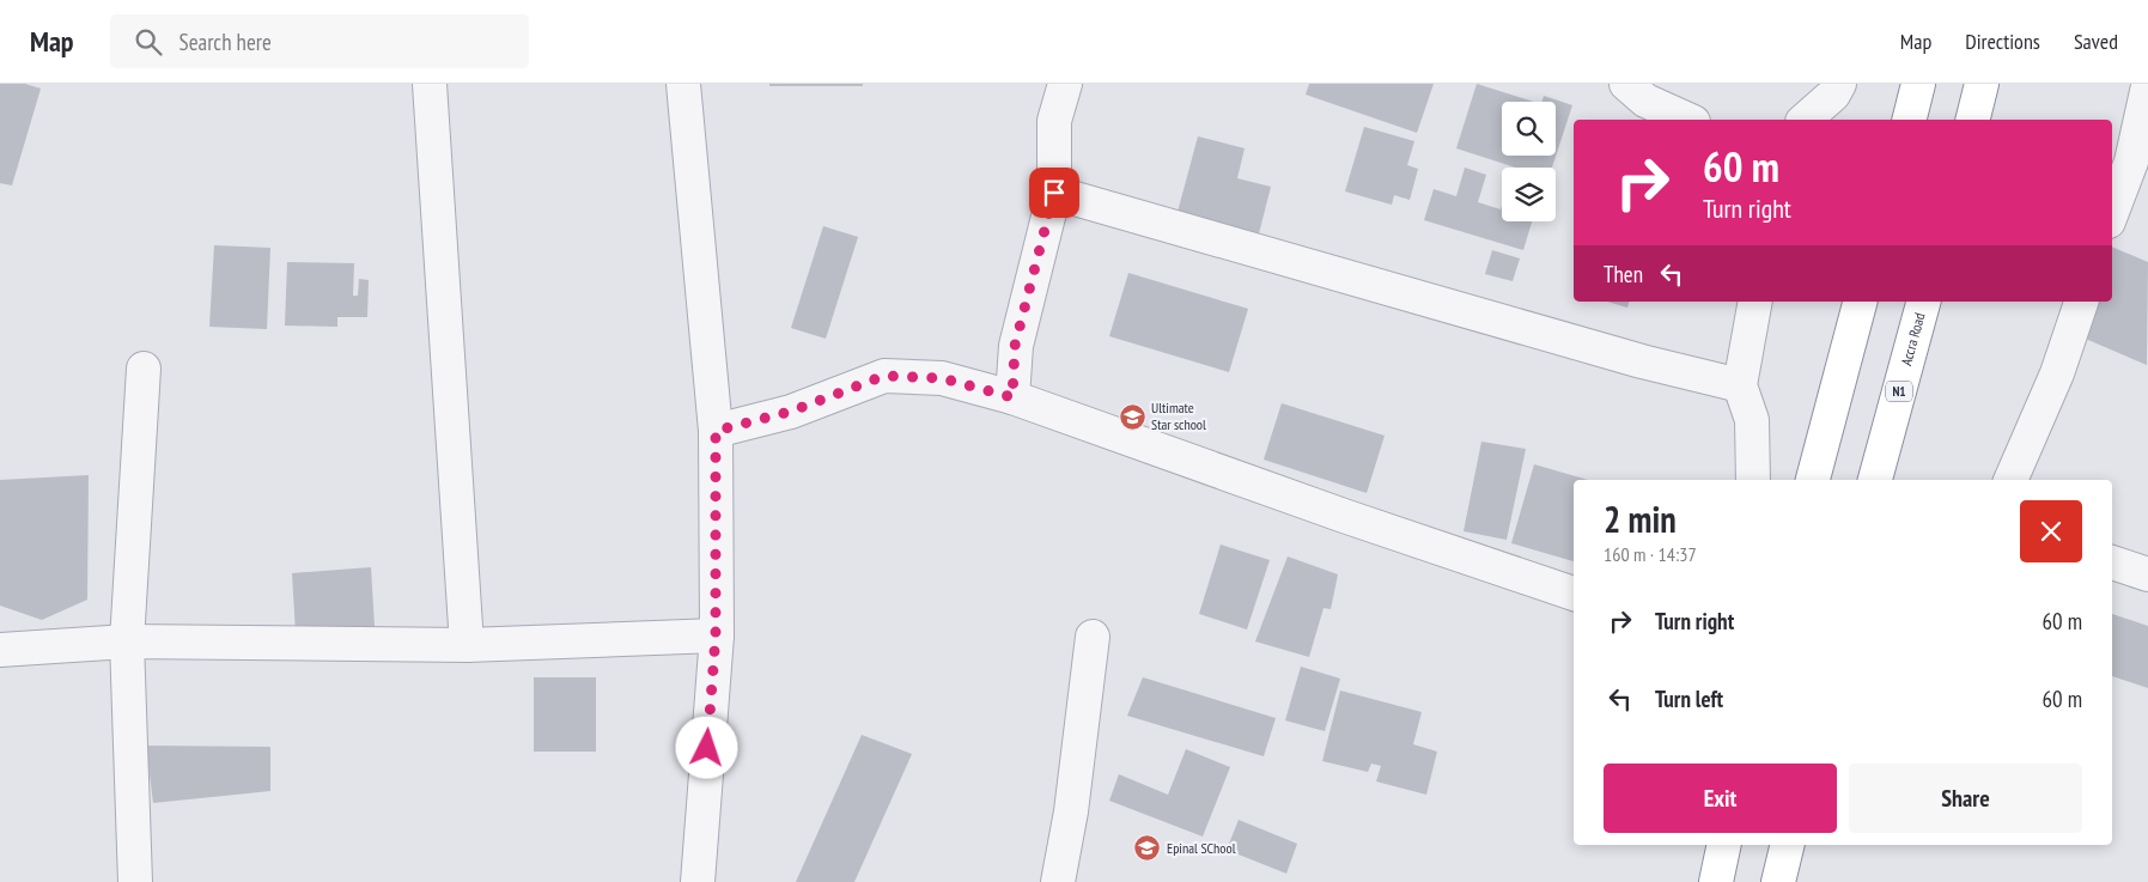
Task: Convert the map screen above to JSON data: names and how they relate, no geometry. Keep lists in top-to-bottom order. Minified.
{"streets":{"highway":["Accra Road","N1"]},"places":{"school or university":["Ultimate Star school","Epinal SChool"]},"page":{"header":"Map","search":"Search here","nav":["Map","Directions","Saved"],"turn":["60 m","Turn right"],"then":"Then","heading":["2 min","160 m · 14:37"],"list":[{"name":"Turn right","value":"60 m"},{"name":"Turn left","value":"60 m"}],"buttons":["Exit","Share"]}}
